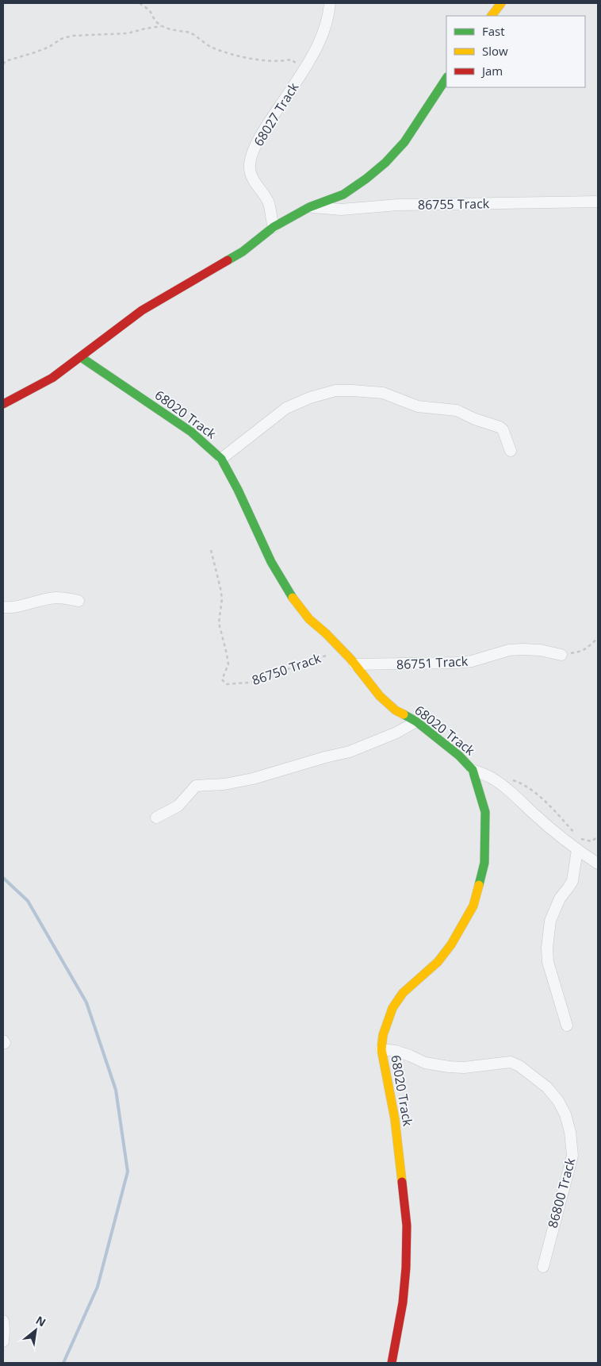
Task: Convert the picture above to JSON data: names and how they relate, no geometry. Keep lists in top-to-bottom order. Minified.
{"streets":{"street":["68027 Track","86755 Track","68020 Track","86751 Track","86800 Track"],"path":["86750 Track"]},"crossings":[["68020 Track","86751 Track"],["68020 Track","86750 Track"],["68020 Track","86800 Track"]],"legend":["Fast","Slow","Jam"],"north":"top right"}
